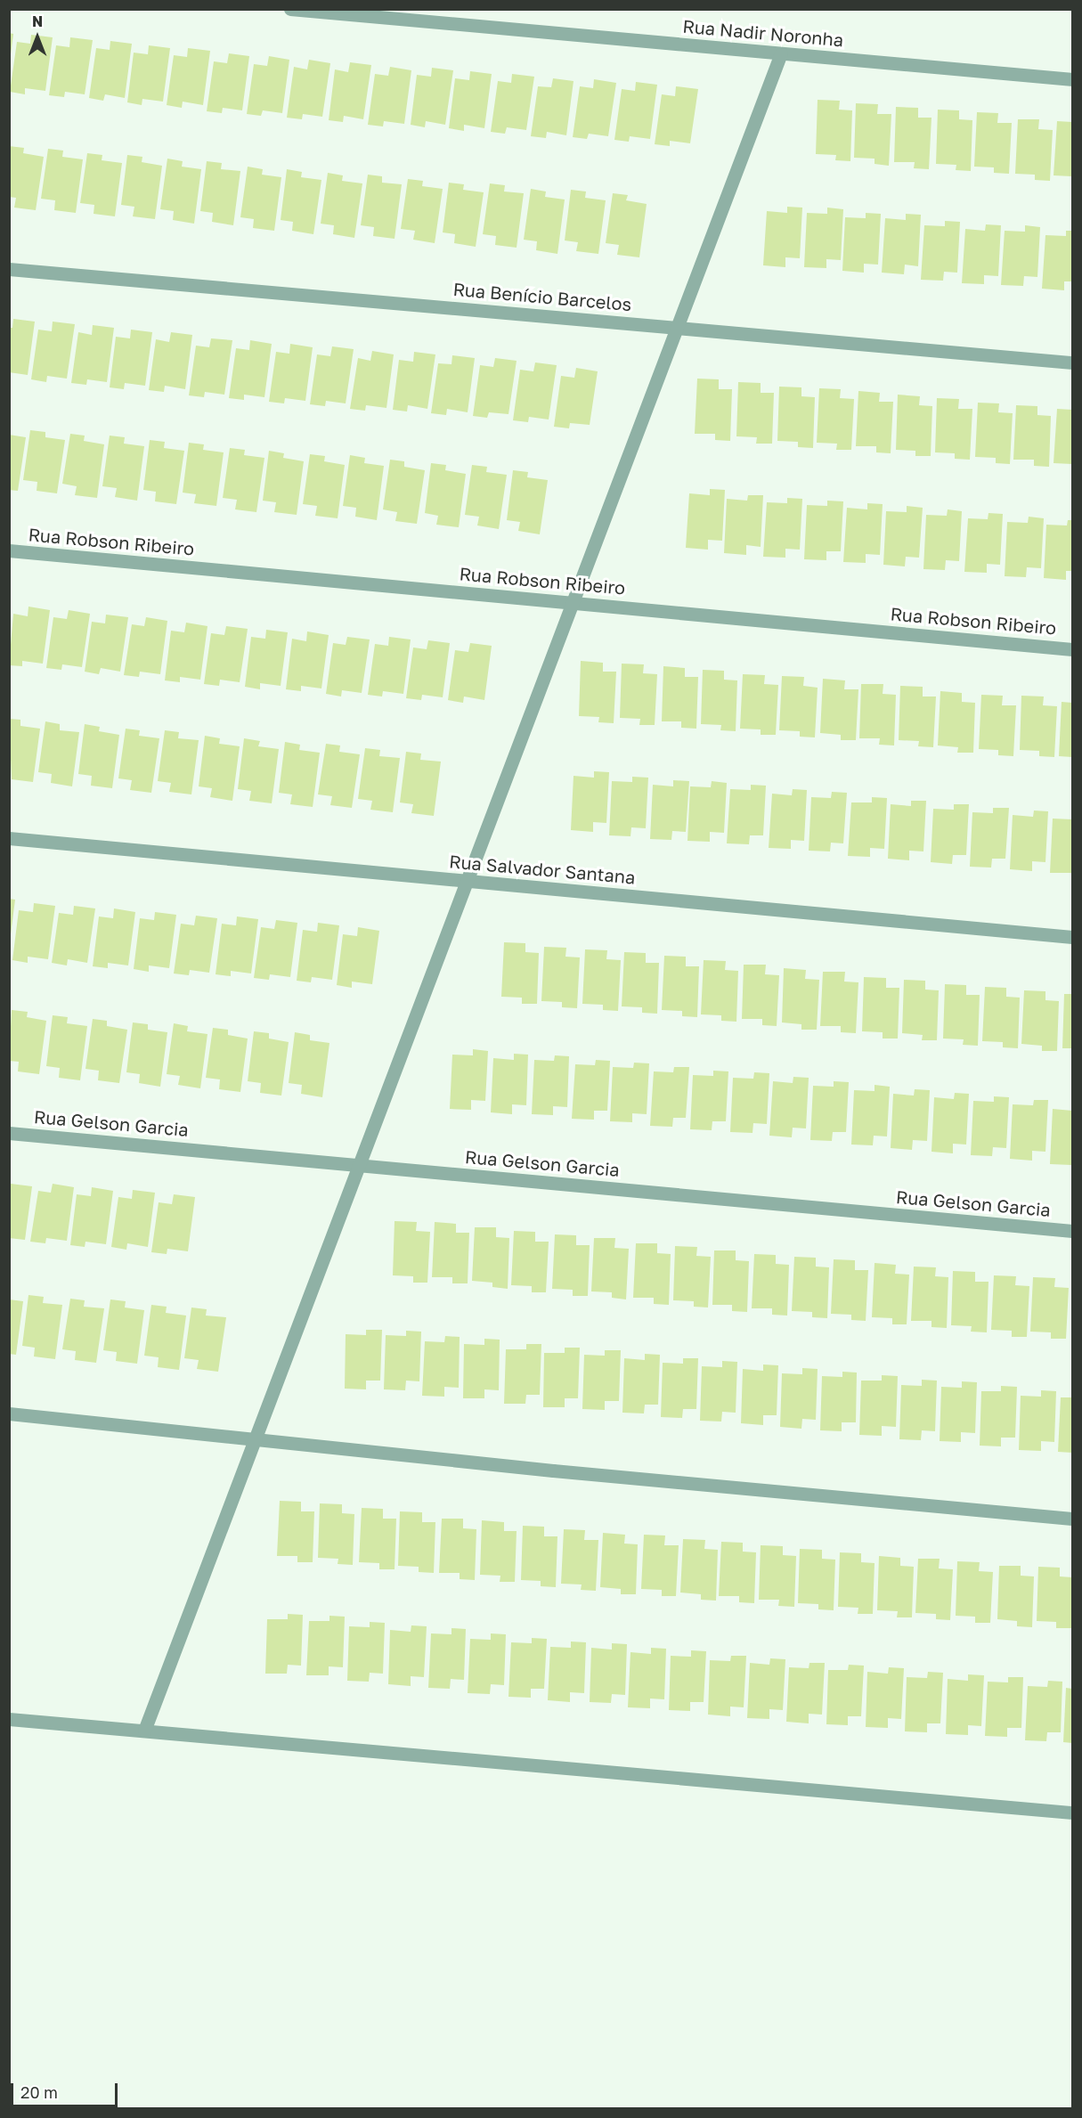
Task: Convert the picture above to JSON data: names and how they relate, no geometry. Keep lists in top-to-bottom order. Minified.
{"streets":{"street":["Rua Nadir Noronha","Rua Benício Barcelos","Rua Robson Ribeiro","Rua Salvador Santana","Rua Gelson Garcia"]},"scale_bar":"20 m","north":"top"}
